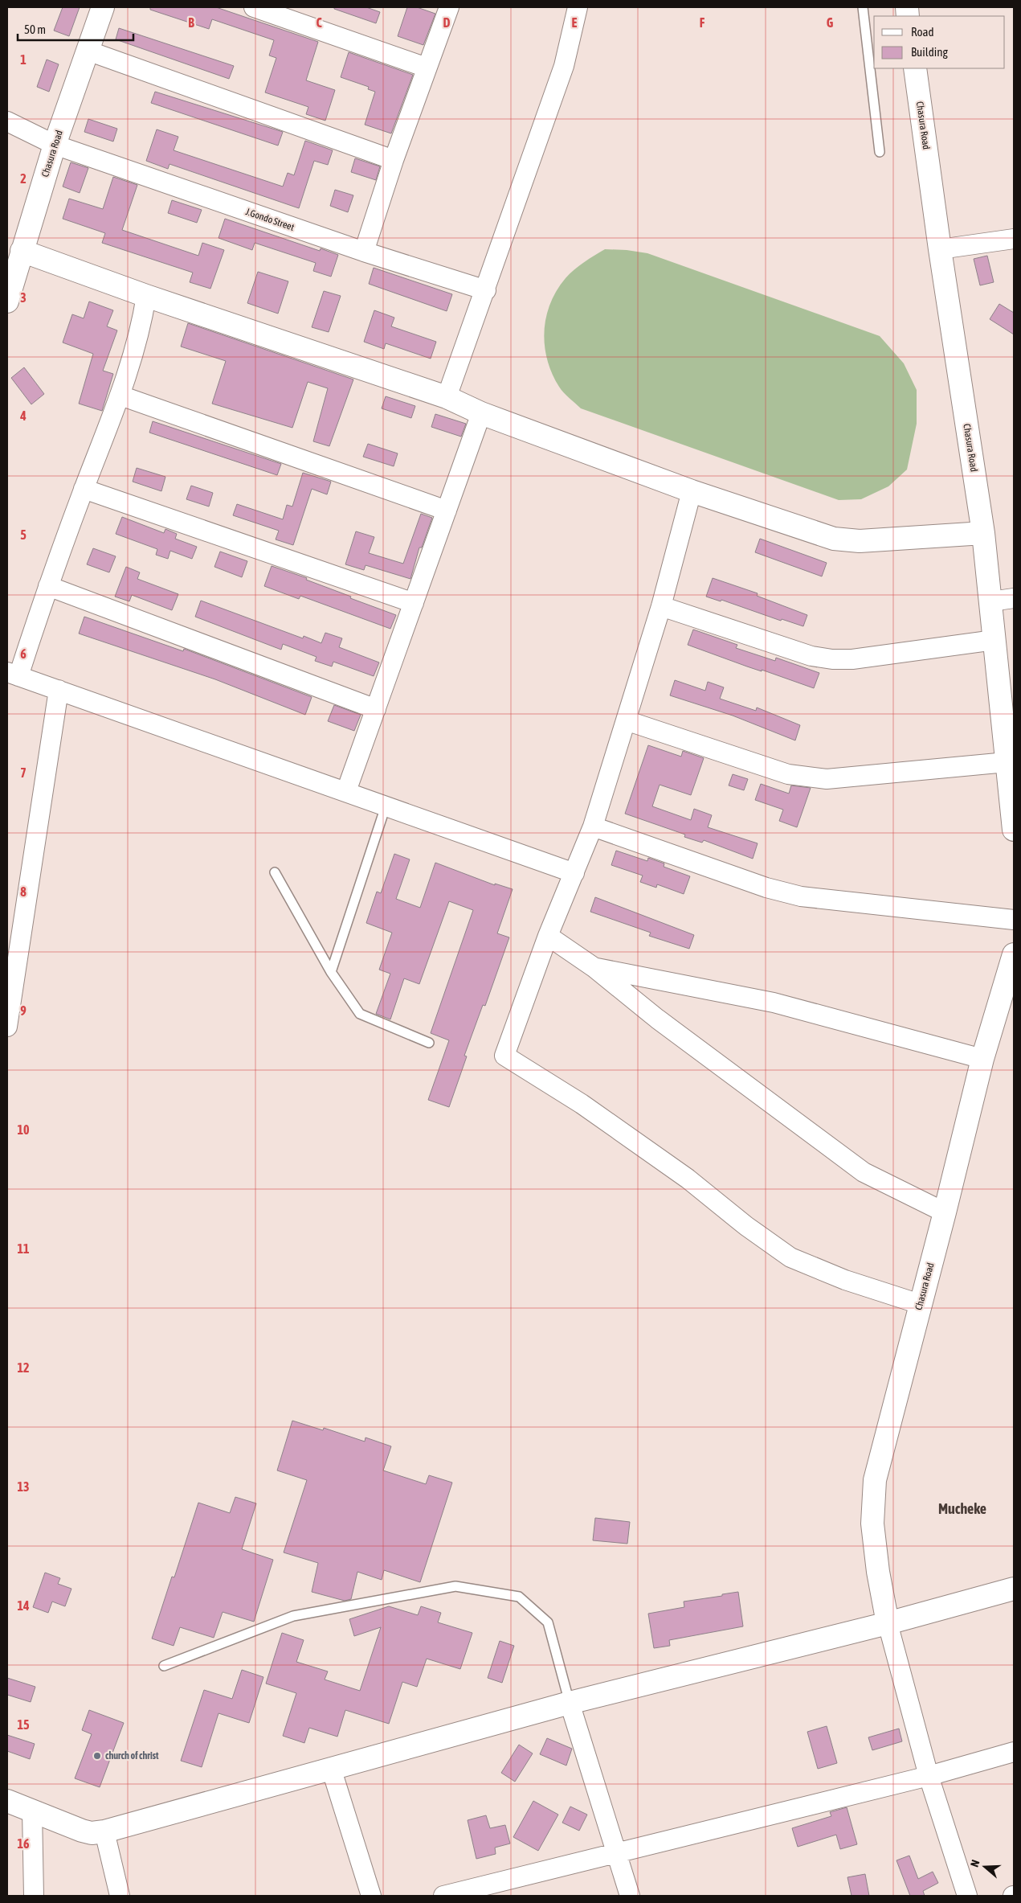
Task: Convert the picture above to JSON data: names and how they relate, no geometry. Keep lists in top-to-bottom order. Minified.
{"streets":{"street":["Chasura Road","J.Gondo Street"]},"crossings":[["Chasura Road","J.Gondo Street"]],"districts":["Mucheke"],"places":["church of christ"],"legend":["Road","Building"],"scale_bar":"50 m","north":"left","grid":{"columns":["B","C","D","E","F","G"],"rows":["1","2","3","4","5","6","7","8","9","10","11","12","13","14","15","16"]}}
